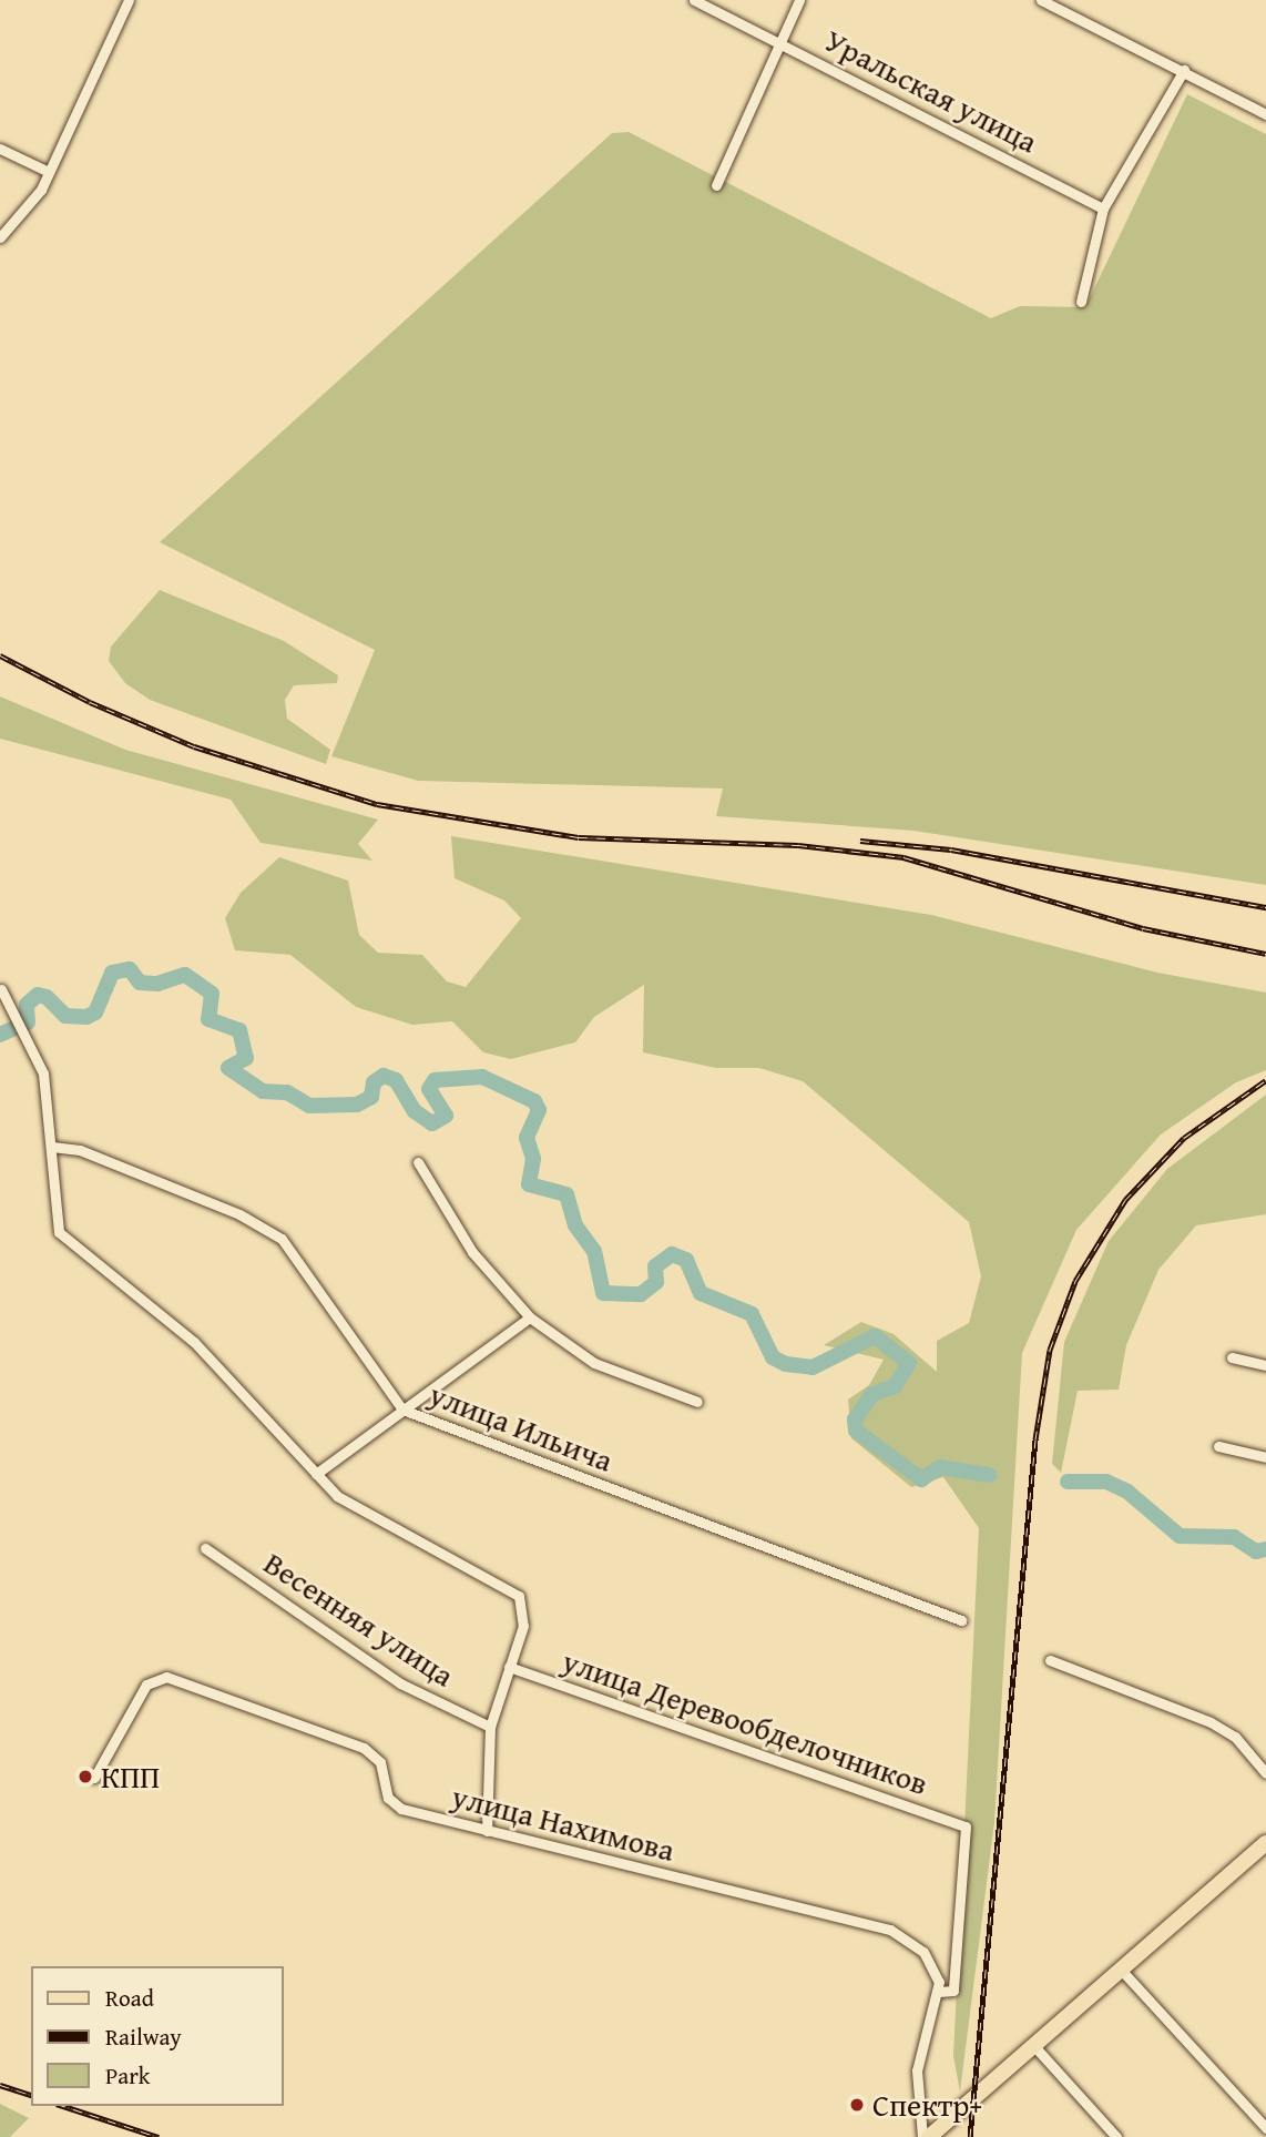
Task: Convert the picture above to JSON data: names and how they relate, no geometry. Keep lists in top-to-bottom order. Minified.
{"streets":{"street":["Уральская улица","улица Ильича","Весенняя улица","улица Деревообделочников","улица Нахимова"]},"crossings":[["улица Деревообделочников","улица Нахимова"]],"places":["КПП","Спектр+"],"legend":["Road","Railway","Park"]}
